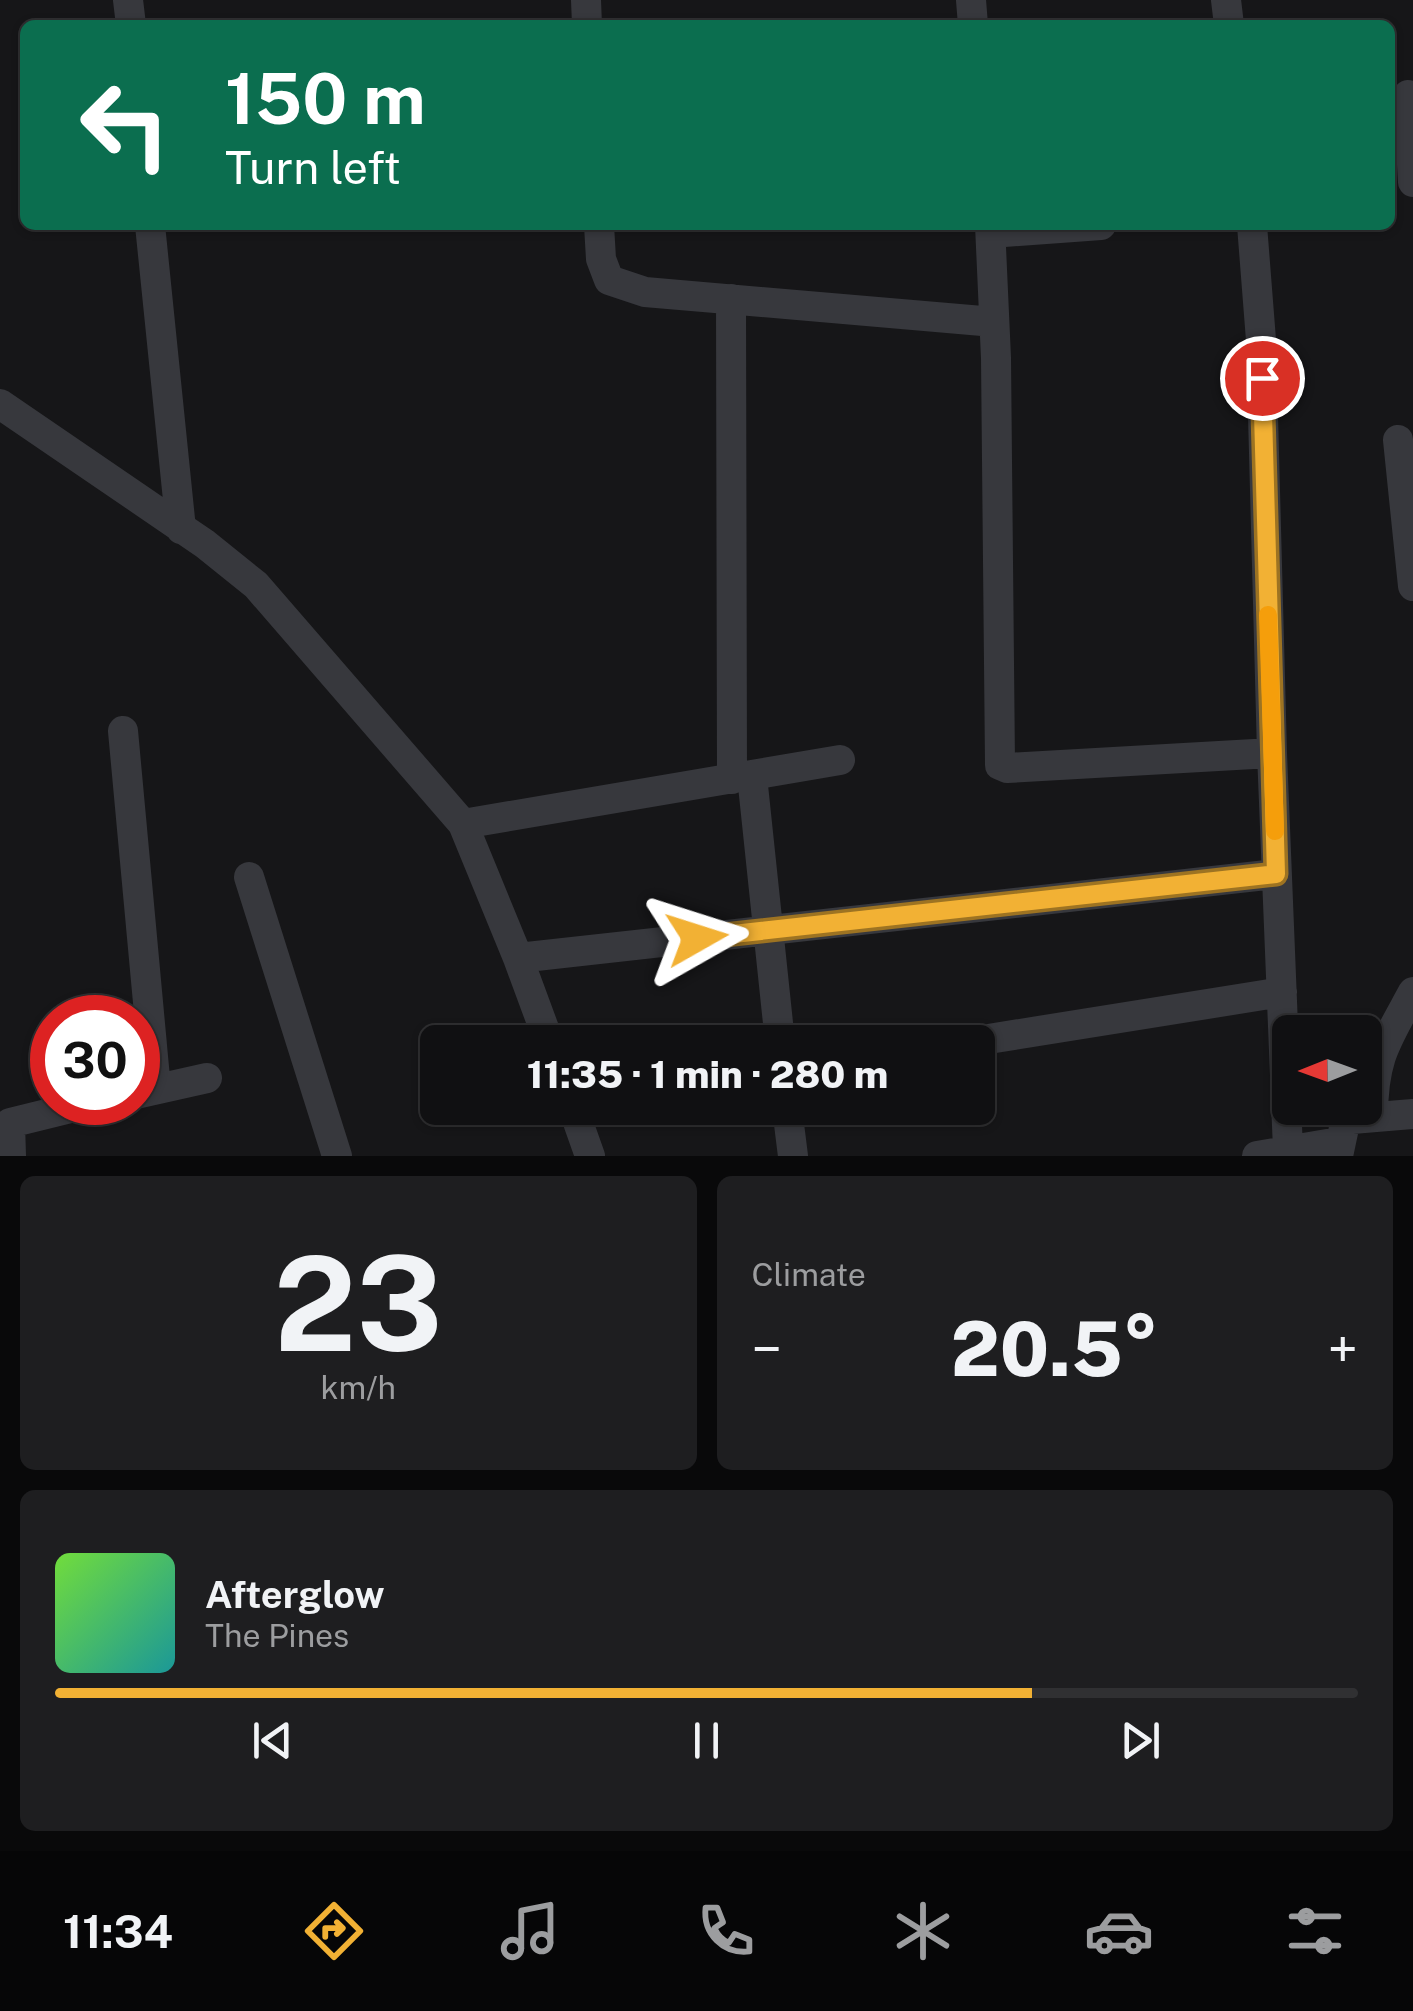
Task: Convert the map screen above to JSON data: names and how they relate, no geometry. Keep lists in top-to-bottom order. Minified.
{"north":"left","page":{"turn":["150 m","Turn left"],"limit":"30","trip":"11:35 · 1 min · 280 m","tile":[["23","km/h"],"Climate"],"heat":["−","20.5°","+"],"song":["Afterglow","The Pines"],"tabs":"11:34"}}
